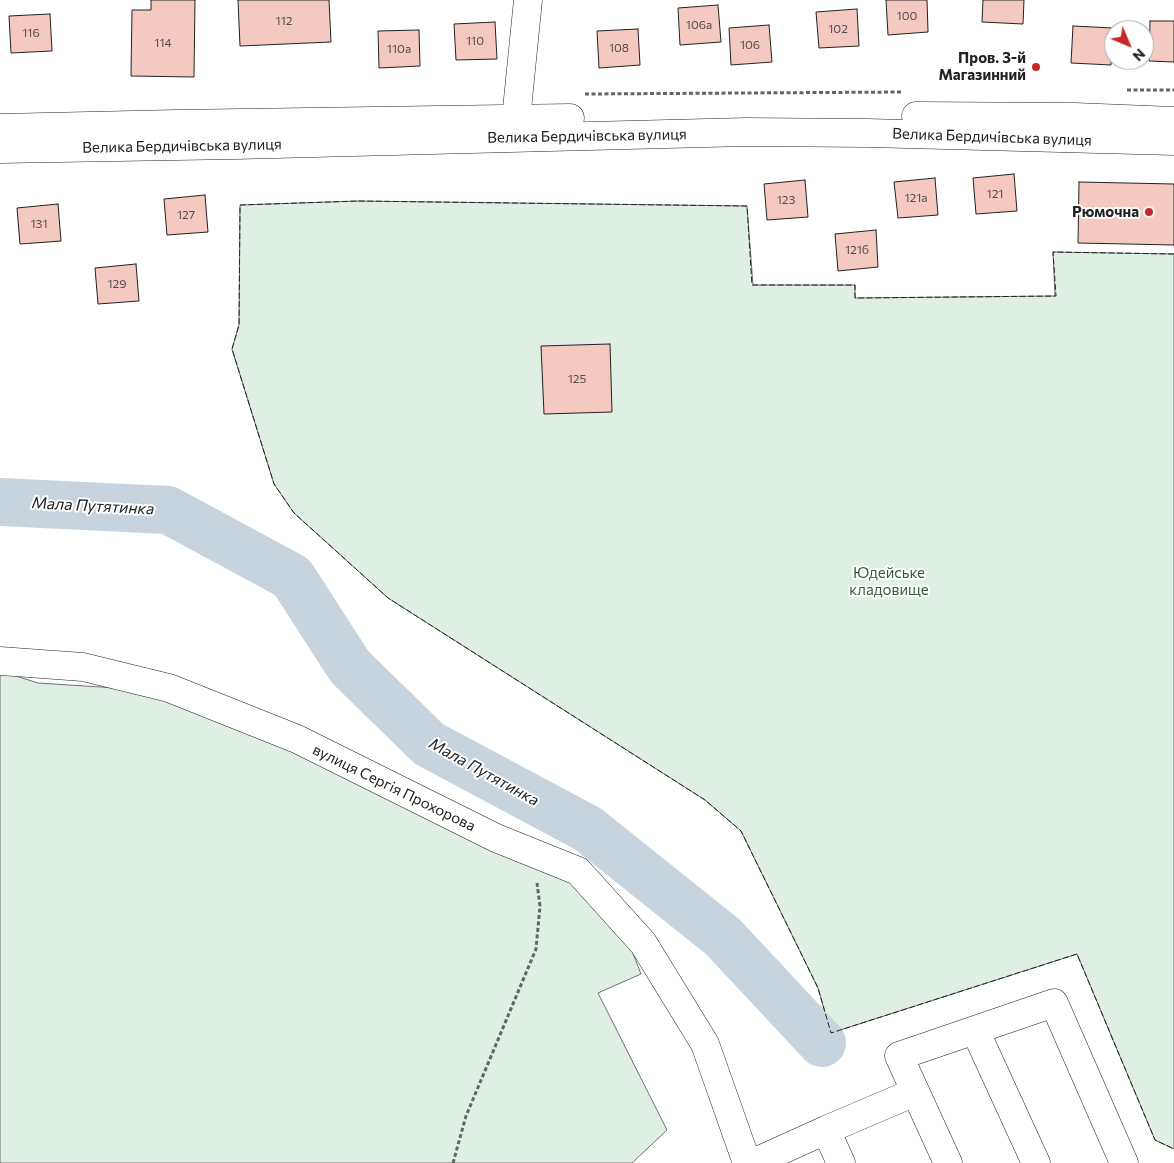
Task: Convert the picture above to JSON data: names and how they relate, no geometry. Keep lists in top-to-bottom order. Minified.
{"streets":{"main road":["Велика Бердичівська вулиця","вулиця Сергія Прохорова"]},"water":["Мала Путятинка"],"parks":["Юдейське кладовище"],"places":["Пров. 3-й Магазинний","Рюмочна"],"house_numbers":["100","112","106а","102","116","110","114","106","108","110а","121","121а","123","127","131","121б","129","125"],"north":"bottom right"}
